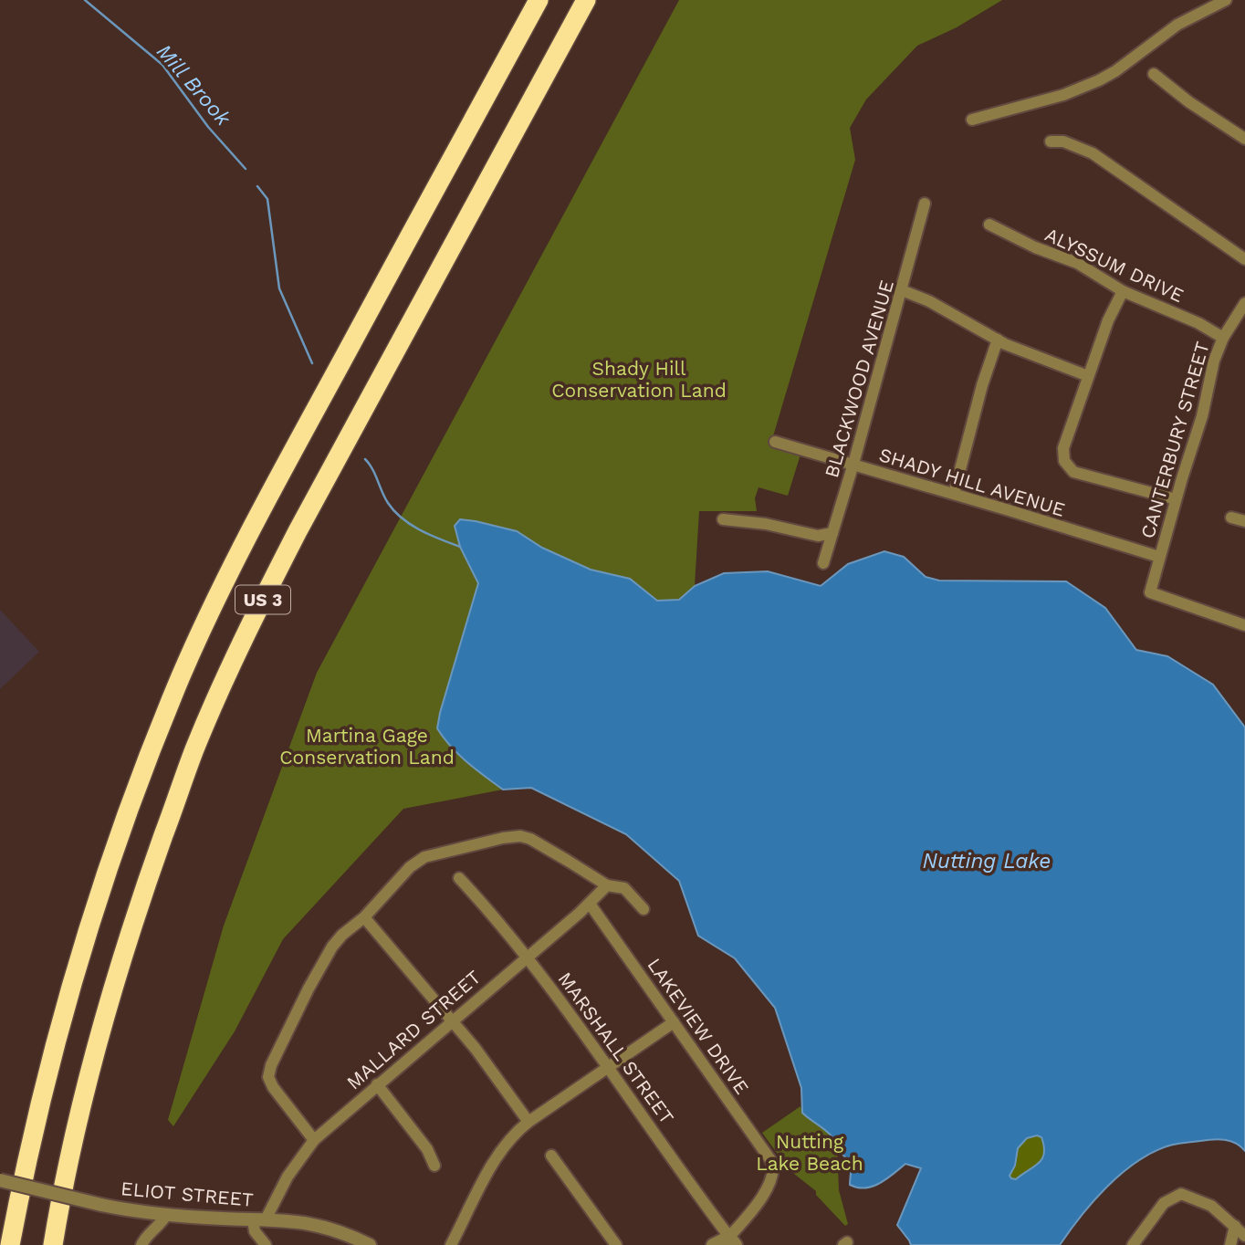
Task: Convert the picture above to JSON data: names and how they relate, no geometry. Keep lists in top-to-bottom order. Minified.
{"streets":{"highway":["US 3"],"street":["ALYSSUM DRIVE","BLACKWOOD AVENUE","CANTERBURY STREET","SHADY HILL AVENUE","LAKEVIEW DRIVE","MALLARD STREET","MARSHALL STREET","ELIOT STREET"]},"crossings":[["ALYSSUM DRIVE","CANTERBURY STREET"],["BLACKWOOD AVENUE","SHADY HILL AVENUE"],["CANTERBURY STREET","SHADY HILL AVENUE"],["LAKEVIEW DRIVE","MALLARD STREET"],["LAKEVIEW DRIVE","MARSHALL STREET"],["MALLARD STREET","MARSHALL STREET"],["MALLARD STREET","ELIOT STREET"]],"water":["Mill Brook","Nutting Lake"],"parks":["Shady Hill Conservation Land","Martina Gage Conservation Land","Nutting Lake Beach"]}
